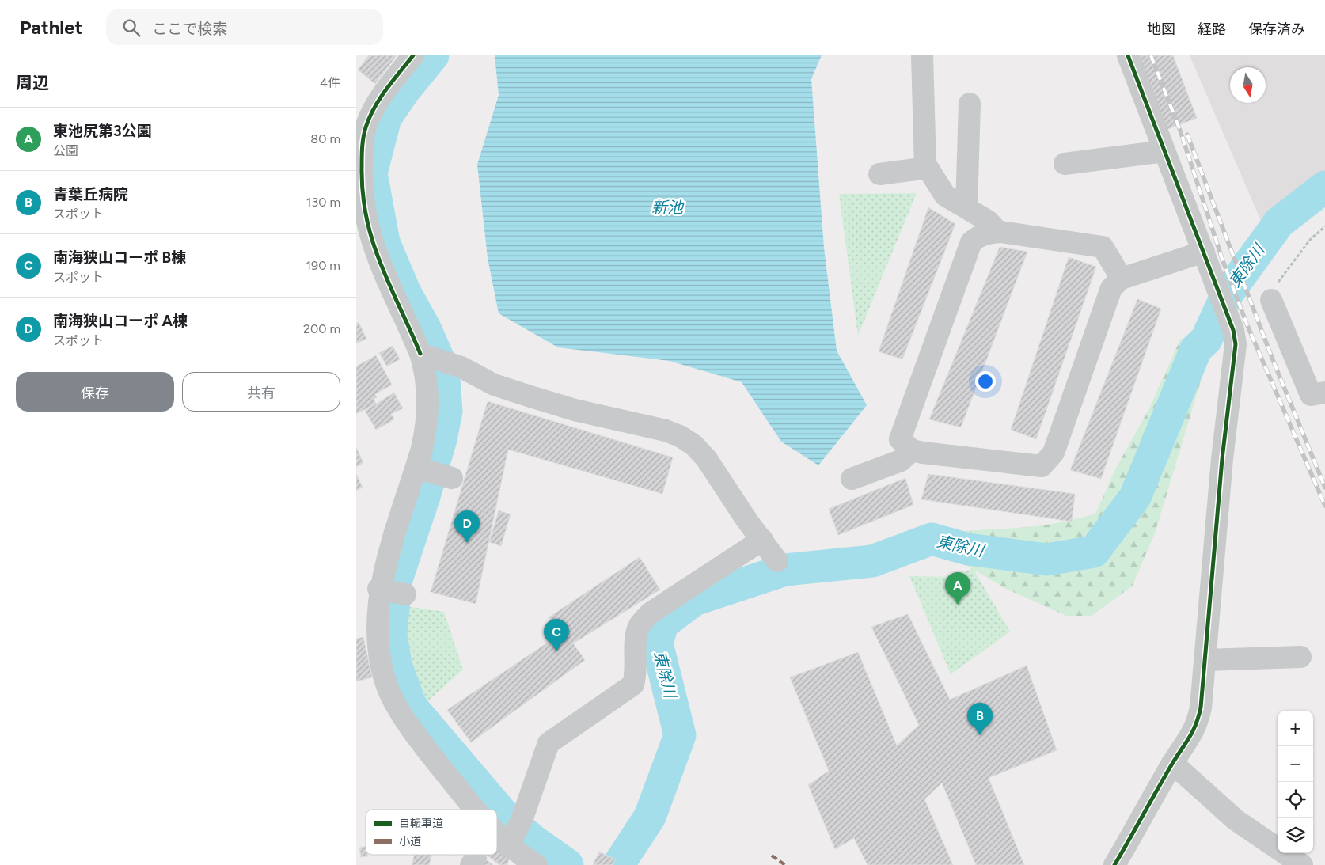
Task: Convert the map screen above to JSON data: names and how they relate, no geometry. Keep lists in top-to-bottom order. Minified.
{"water":["新池","東除川"],"legend":["自転車道","小道"],"north":"bottom","page":{"header":"Pathlet","search":"ここで検索","nav":["地図","経路","保存済み"],"heading":["周辺","4件"],"list":[{"mark":"A","name":"東池尻第3公園","note":"公園","value":"80 m"},{"mark":"B","name":"青葉丘病院","note":"スポット","value":"130 m"},{"mark":"C","name":"南海狭山コーポ B棟","note":"スポット","value":"190 m"},{"mark":"D","name":"南海狭山コーポ A棟","note":"スポット","value":"200 m"}],"buttons":["保存","共有"],"pins":["D","A","C","B"],"map_buttons":["+","−"]}}
